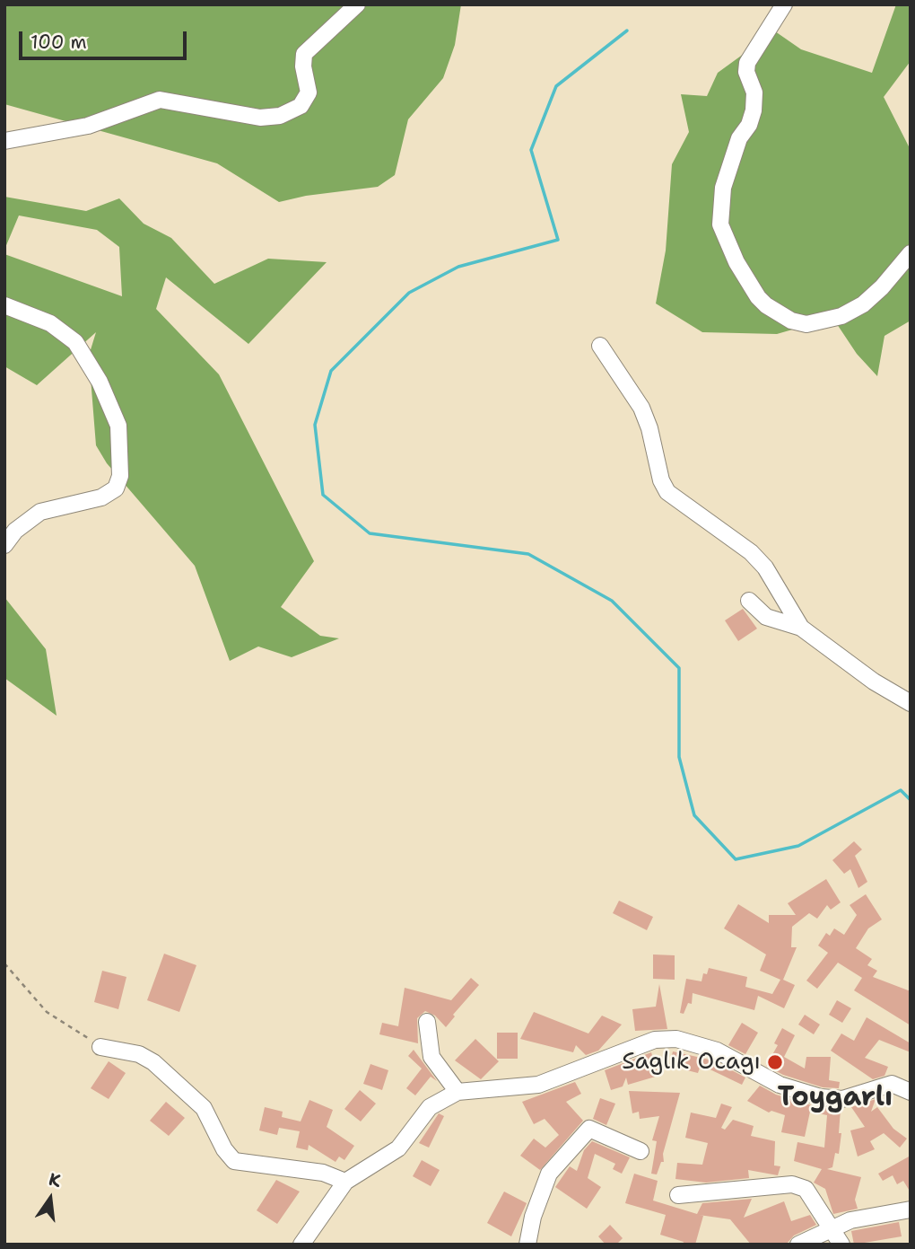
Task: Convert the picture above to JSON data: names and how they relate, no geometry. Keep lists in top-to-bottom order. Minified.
{"districts":["Toygarlı"],"places":["Saglık Ocagı"],"scale_bar":"100 m","north":"top"}
